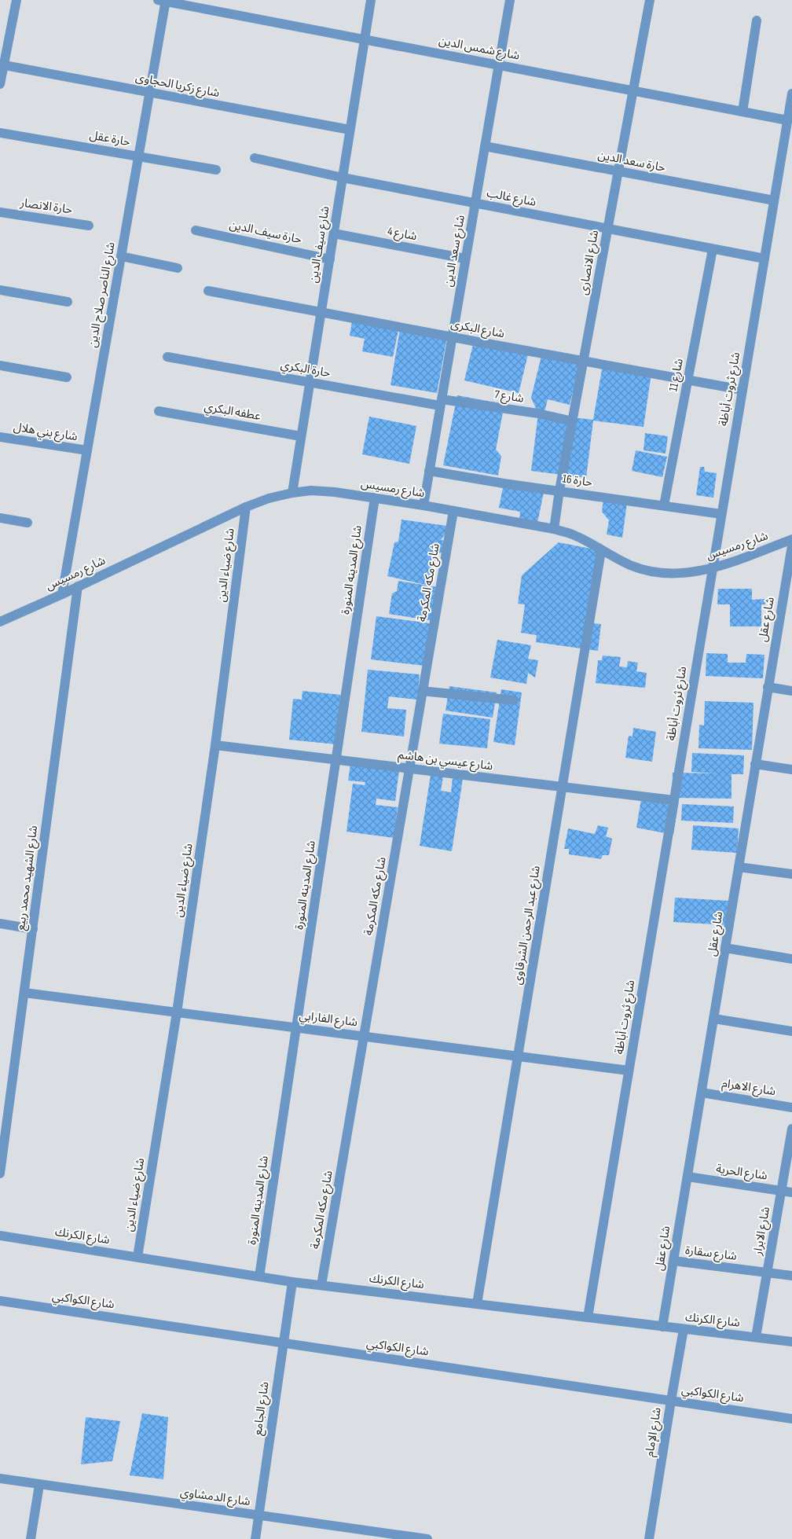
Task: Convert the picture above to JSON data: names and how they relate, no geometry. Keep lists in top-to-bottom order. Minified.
{"streets":{"street":["شارع شمس الدين","شارع زكريا الحجاوى","حارة عقل","حارة سعد الدين","شارع غالب","حارة الانصار","حارة سيف الدين","شارع 4","شارع سيف الدين","شارع سعد الدين","شارع الانصارى","شارع الناصر صلاح الدين","شارع البكرى","حارة البكري","شارع 11","شارع ثروت أباظة","شارع 7","عطفه البكري","شارع بني هلال","حارة 16","شارع رمسيس","شارع ضياء الدين","شارع المدينه المنورة","شارع مكه المكرمة","شارع عقل","شارع عيسي بن هاشم","شارع الشهيد محمد ربيع","شارع عبد الرحمن الشرقاوى","شارع الفارابي","شارع الاهرام","شارع الحرية","شارع الابرار","شارع الكرنك","شارع سقارة","شارع الكواكبي","شارع الجامع","شارع الإمام","شارع الدمشاوي"]},"crossings":[["شارع شمس الدين","شارع سيف الدين"],["شارع شمس الدين","شارع سعد الدين"],["شارع شمس الدين","شارع الانصارى"],["شارع شمس الدين","شارع الناصر صلاح الدين"],["شارع شمس الدين","شارع ثروت أباظة"],["شارع زكريا الحجاوى","شارع سيف الدين"],["شارع زكريا الحجاوى","شارع الناصر صلاح الدين"],["حارة عقل","شارع الناصر صلاح الدين"],["حارة سعد الدين","شارع سعد الدين"],["حارة سعد الدين","شارع الانصارى"],["حارة سعد الدين","شارع ثروت أباظة"],["شارع غالب","شارع سيف الدين"],["شارع غالب","شارع سعد الدين"],["شارع غالب","شارع الانصارى"],["شارع غالب","شارع 11"],["شارع غالب","شارع ثروت أباظة"],["حارة سيف الدين","شارع سيف الدين"],["شارع 4","شارع سيف الدين"],["شارع 4","شارع سعد الدين"],["شارع سيف الدين","شارع البكرى"],["شارع سيف الدين","حارة البكري"],["شارع سيف الدين","عطفه البكري"],["شارع سيف الدين","شارع رمسيس"],["شارع سعد الدين","شارع البكرى"],["شارع سعد الدين","حارة البكري"],["شارع سعد الدين","شارع 7"],["شارع سعد الدين","حارة 16"],["شارع سعد الدين","شارع رمسيس"],["شارع الانصارى","شارع البكرى"],["شارع الانصارى","شارع 7"],["شارع الانصارى","حارة 16"],["شارع الانصارى","شارع رمسيس"],["شارع الناصر صلاح الدين","شارع بني هلال"],["شارع الناصر صلاح الدين","شارع رمسيس"],["شارع البكرى","شارع 11"],["شارع البكرى","شارع ثروت أباظة"],["حارة البكري","شارع 7"],["شارع 11","حارة 16"],["شارع ثروت أباظة","حارة 16"],["شارع ثروت أباظة","شارع رمسيس"],["شارع ثروت أباظة","شارع عيسي بن هاشم"],["شارع ثروت أباظة","شارع الفارابي"],["شارع ثروت أباظة","شارع الكرنك"],["شارع رمسيس","شارع ضياء الدين"],["شارع رمسيس","شارع المدينه المنورة"],["شارع رمسيس","شارع مكه المكرمة"],["شارع رمسيس","شارع الشهيد محمد ربيع"],["شارع رمسيس","شارع عبد الرحمن الشرقاوى"],["شارع ضياء الدين","شارع عيسي بن هاشم"],["شارع ضياء الدين","شارع الفارابي"],["شارع ضياء الدين","شارع الكرنك"],["شارع المدينه المنورة","شارع عيسي بن هاشم"],["شارع المدينه المنورة","شارع الفارابي"],["شارع المدينه المنورة","شارع الكرنك"],["شارع مكه المكرمة","شارع عيسي بن هاشم"],["شارع مكه المكرمة","شارع الفارابي"],["شارع مكه المكرمة","شارع الكرنك"],["شارع عقل","شارع الاهرام"],["شارع عقل","شارع الحرية"],["شارع عقل","شارع الكرنك"],["شارع عقل","شارع سقارة"],["شارع عيسي بن هاشم","شارع عبد الرحمن الشرقاوى"],["شارع الشهيد محمد ربيع","شارع الفارابي"],["شارع عبد الرحمن الشرقاوى","شارع الفارابي"],["شارع عبد الرحمن الشرقاوى","شارع الكرنك"],["شارع الحرية","شارع الابرار"],["شارع الابرار","شارع الكرنك"],["شارع الابرار","شارع سقارة"],["شارع الكرنك","شارع الجامع"],["شارع الكرنك","شارع الإمام"],["شارع الكواكبي","شارع الجامع"],["شارع الكواكبي","شارع الإمام"],["شارع الجامع","شارع الدمشاوي"]]}
